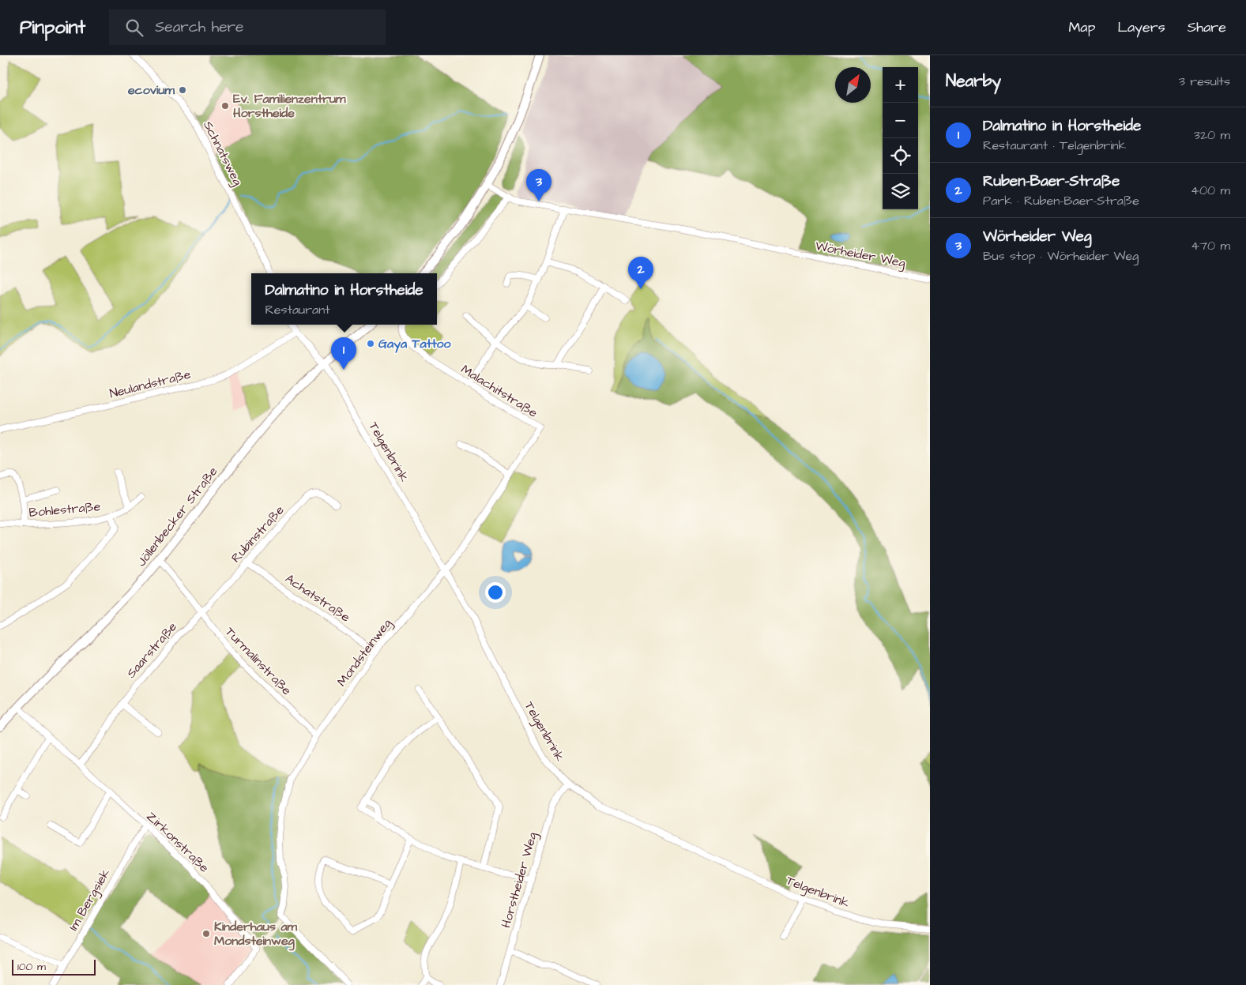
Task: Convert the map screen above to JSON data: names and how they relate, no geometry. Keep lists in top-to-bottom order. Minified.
{"streets":{"main road":["Jöllenbecker Straße"],"street":["Schnatsweg","Wörheider Weg","Neulandstraße","Malachitstraße","Telgenbrink","Bohlestraße","Rubinstraße","Achatstraße","Saarstraße","Mondsteinweg","Turmalinstraße","Zirkonstraße","Horstheider Weg","Im Bergsiek"]},"crossings":[["Malachitstraße","Mondsteinweg"],["Telgenbrink","Jöllenbecker Straße"],["Telgenbrink","Mondsteinweg"],["Telgenbrink","Horstheider Weg"],["Jöllenbecker Straße","Turmalinstraße"],["Jöllenbecker Straße","Zirkonstraße"],["Rubinstraße","Achatstraße"],["Rubinstraße","Saarstraße"],["Rubinstraße","Turmalinstraße"],["Achatstraße","Mondsteinweg"],["Saarstraße","Turmalinstraße"],["Saarstraße","Zirkonstraße"],["Mondsteinweg","Turmalinstraße"],["Zirkonstraße","Im Bergsiek"]],"places":["ecovium","Ev. Familienzentrum Horstheide","Gaya Tattoo","Kinderhaus am Mondsteinweg"],"scale_bar":"100 m","north":"top right","page":{"header":"Pinpoint","search":"Search here","nav":["Map","Layers","Share"],"heading":["Nearby","3 results"],"map_buttons":["+","−"],"list":[{"mark":"1","name":"Dalmatino in Horstheide","note":"Restaurant · Telgenbrink","value":"320 m"},{"mark":"2","name":"Ruben-Baer-Straße","note":"Park · Ruben-Baer-Straße","value":"400 m"},{"mark":"3","name":"Wörheider Weg","note":"Bus stop · Wörheider Weg","value":"470 m"}],"pins":["3","2","1"],"popup":["Dalmatino in Horstheide","Restaurant"],"scale":"100 m"}}
